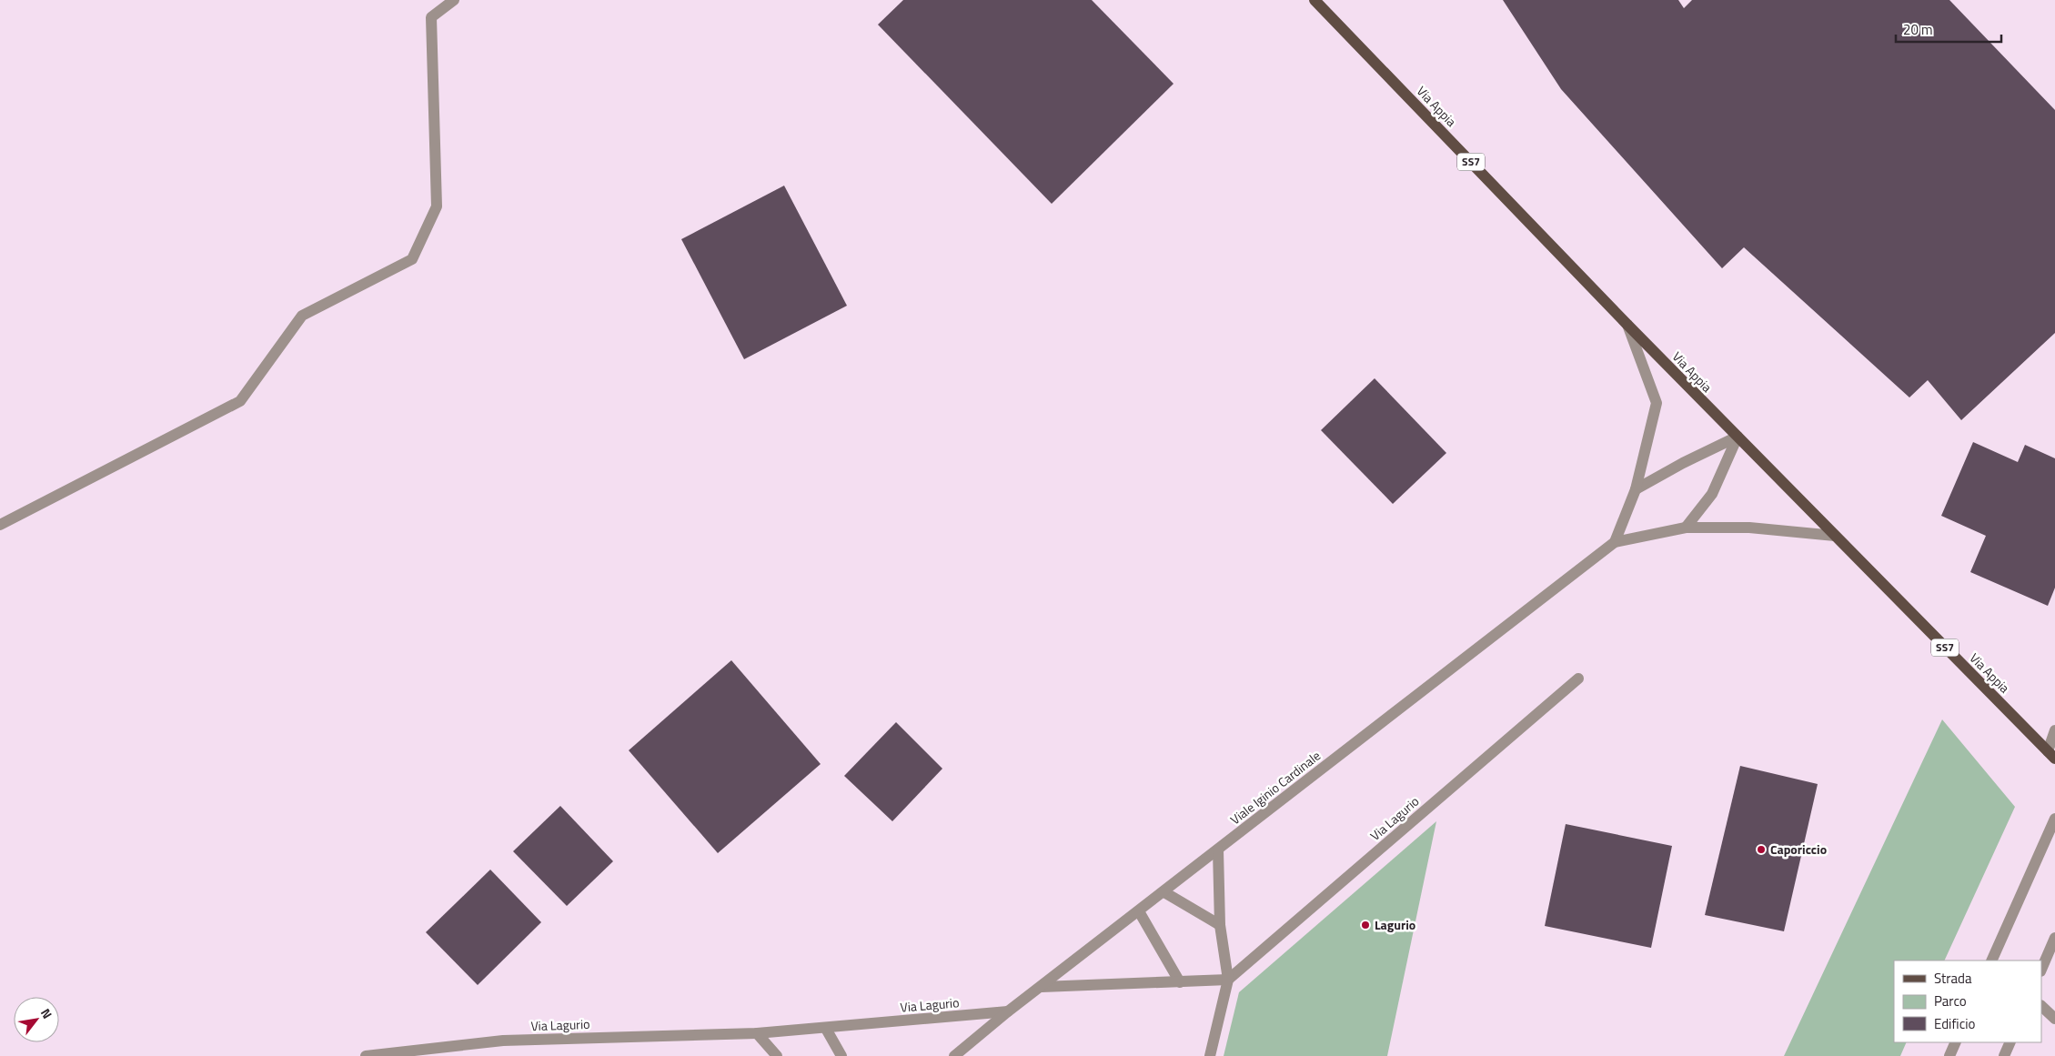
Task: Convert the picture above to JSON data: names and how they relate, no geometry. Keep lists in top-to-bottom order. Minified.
{"streets":{"main road":["Via Appia","SS7"],"street":["Viale Iginio Cardinale","Via Lagurio"]},"crossings":[["Viale Iginio Cardinale","Via Lagurio"]],"places":["Caporiccio","Lagurio"],"legend":["Strada","Parco","Edificio"],"scale_bar":"20 m","north":"top right"}
